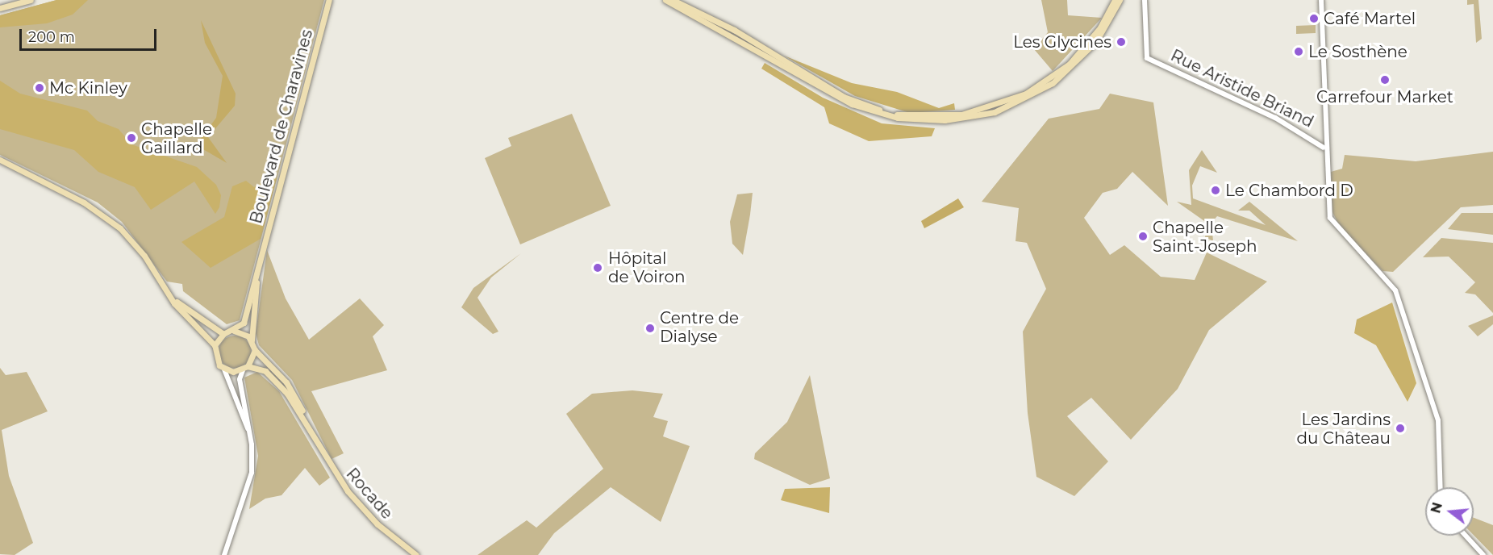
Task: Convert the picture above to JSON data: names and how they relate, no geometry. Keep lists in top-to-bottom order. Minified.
{"streets":{"main road":["Rue Aristide Briand","Boulevard de Charavines","Rocade"]},"crossings":[["Boulevard de Charavines","Rocade"]],"places":["Café Martel","Les Glycines","Le Sosthène","Carrefour Market","Mc Kinley","Chapelle Gaillard","Le Chambord D","Chapelle Saint-Joseph","Hôpital de Voiron","Centre de Dialyse","Les Jardins du Château"],"scale_bar":"200 m","north":"left"}
